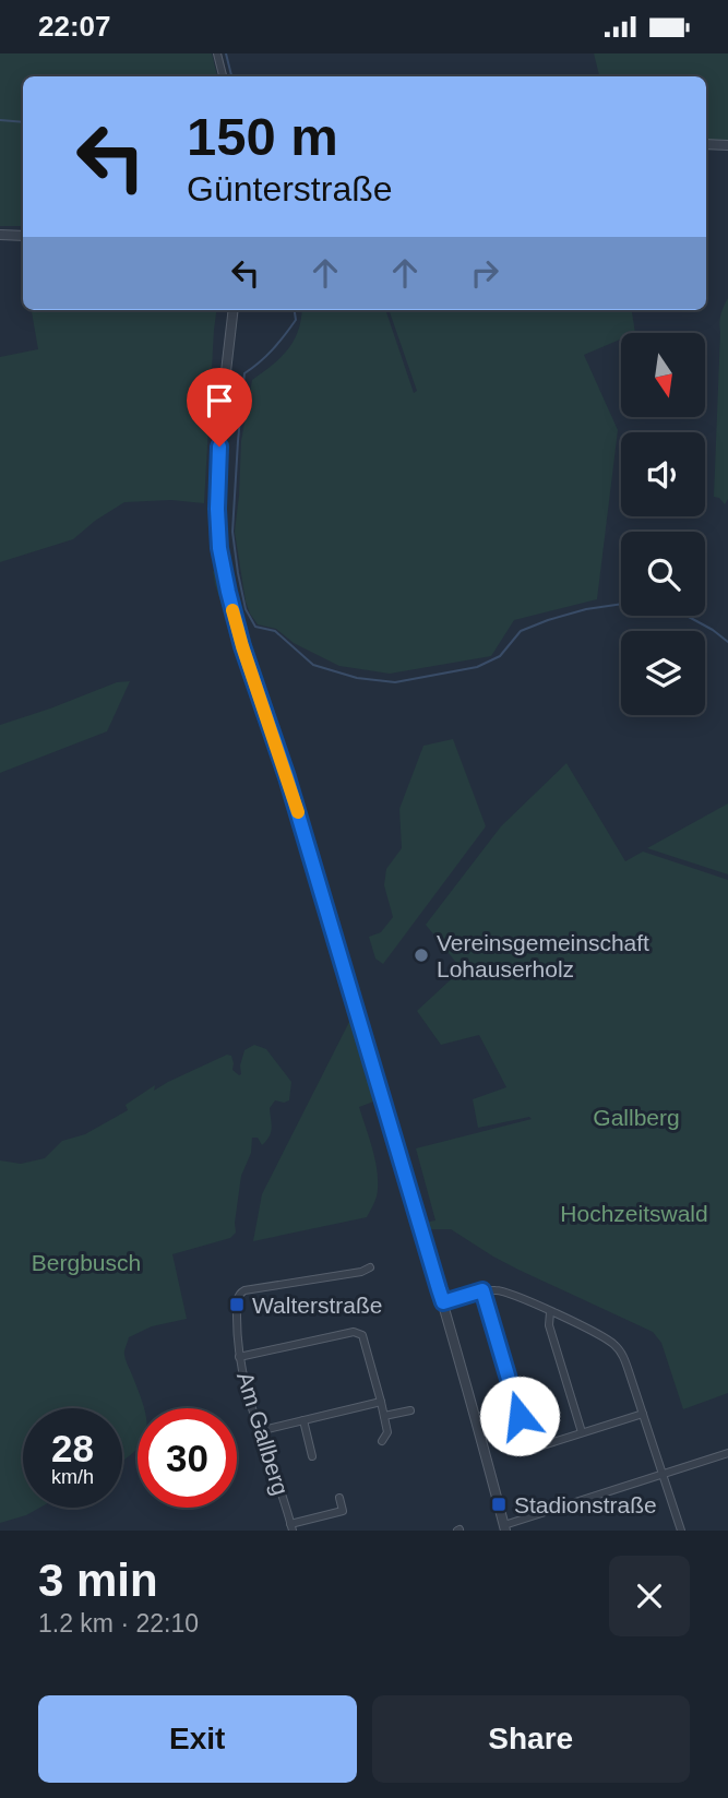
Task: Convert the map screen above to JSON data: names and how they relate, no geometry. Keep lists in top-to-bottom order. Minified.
{"streets":{"street":["Am Gallberg"]},"parks":["Gallberg","Hochzeitswald","Bergbusch"],"places":{"other":["Vereinsgemeinschaft Lohauserholz"],"transit":["Walterstraße","Stadionstraße"]},"north":"bottom","page":{"status":"22:07","turn":["150 m","Günterstraße"],"speed":"28 km/h","limit":"30","heading":["3 min","1.2 km · 22:10"],"buttons":["Exit","Share"]}}
